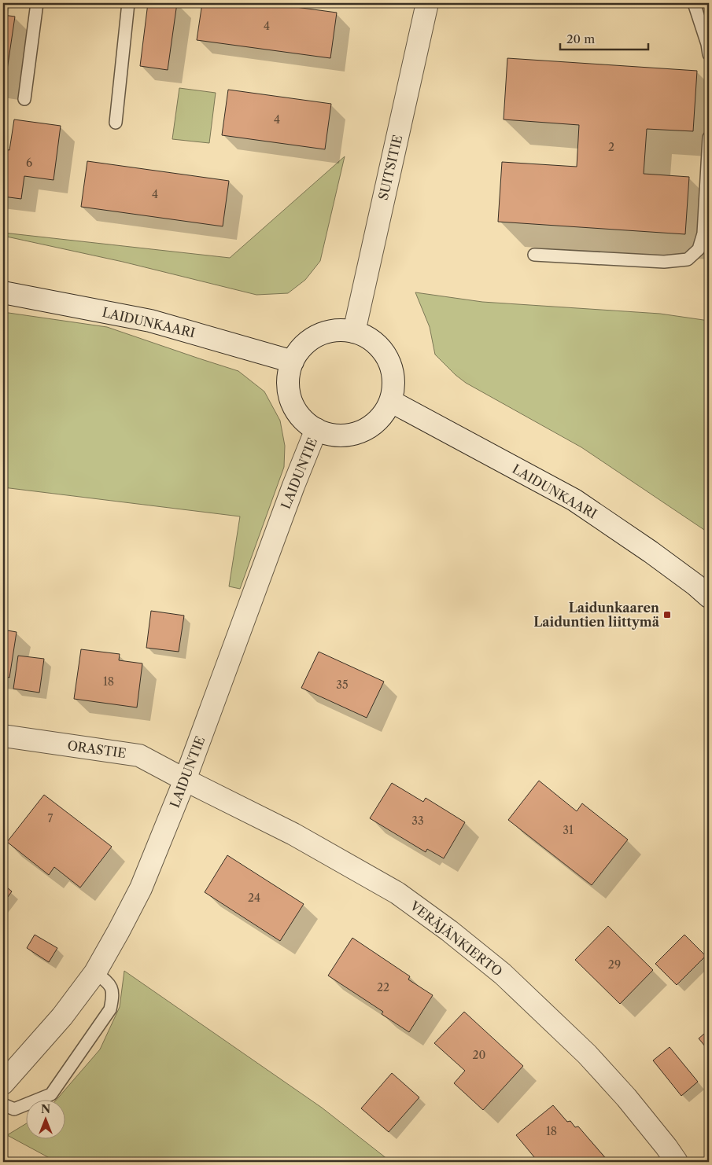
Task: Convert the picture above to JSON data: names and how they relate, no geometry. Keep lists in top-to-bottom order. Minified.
{"streets":{"street":["SUITSITIE","LAIDUNKAARI","LAIDUNTIE","ORASTIE","VERÄJÄNKIERTO"]},"crossings":[["SUITSITIE","LAIDUNKAARI"],["SUITSITIE","LAIDUNTIE"],["LAIDUNKAARI","LAIDUNTIE"],["LAIDUNTIE","ORASTIE"],["LAIDUNTIE","VERÄJÄNKIERTO"],["ORASTIE","VERÄJÄNKIERTO"]],"places":{"transit":["Laidunkaaren Laiduntien liittymä"]},"house_numbers":["4","4","2","6","4","18","35","7","33","31","24","29","22","20","18"],"scale_bar":"20 m","north":"top"}
